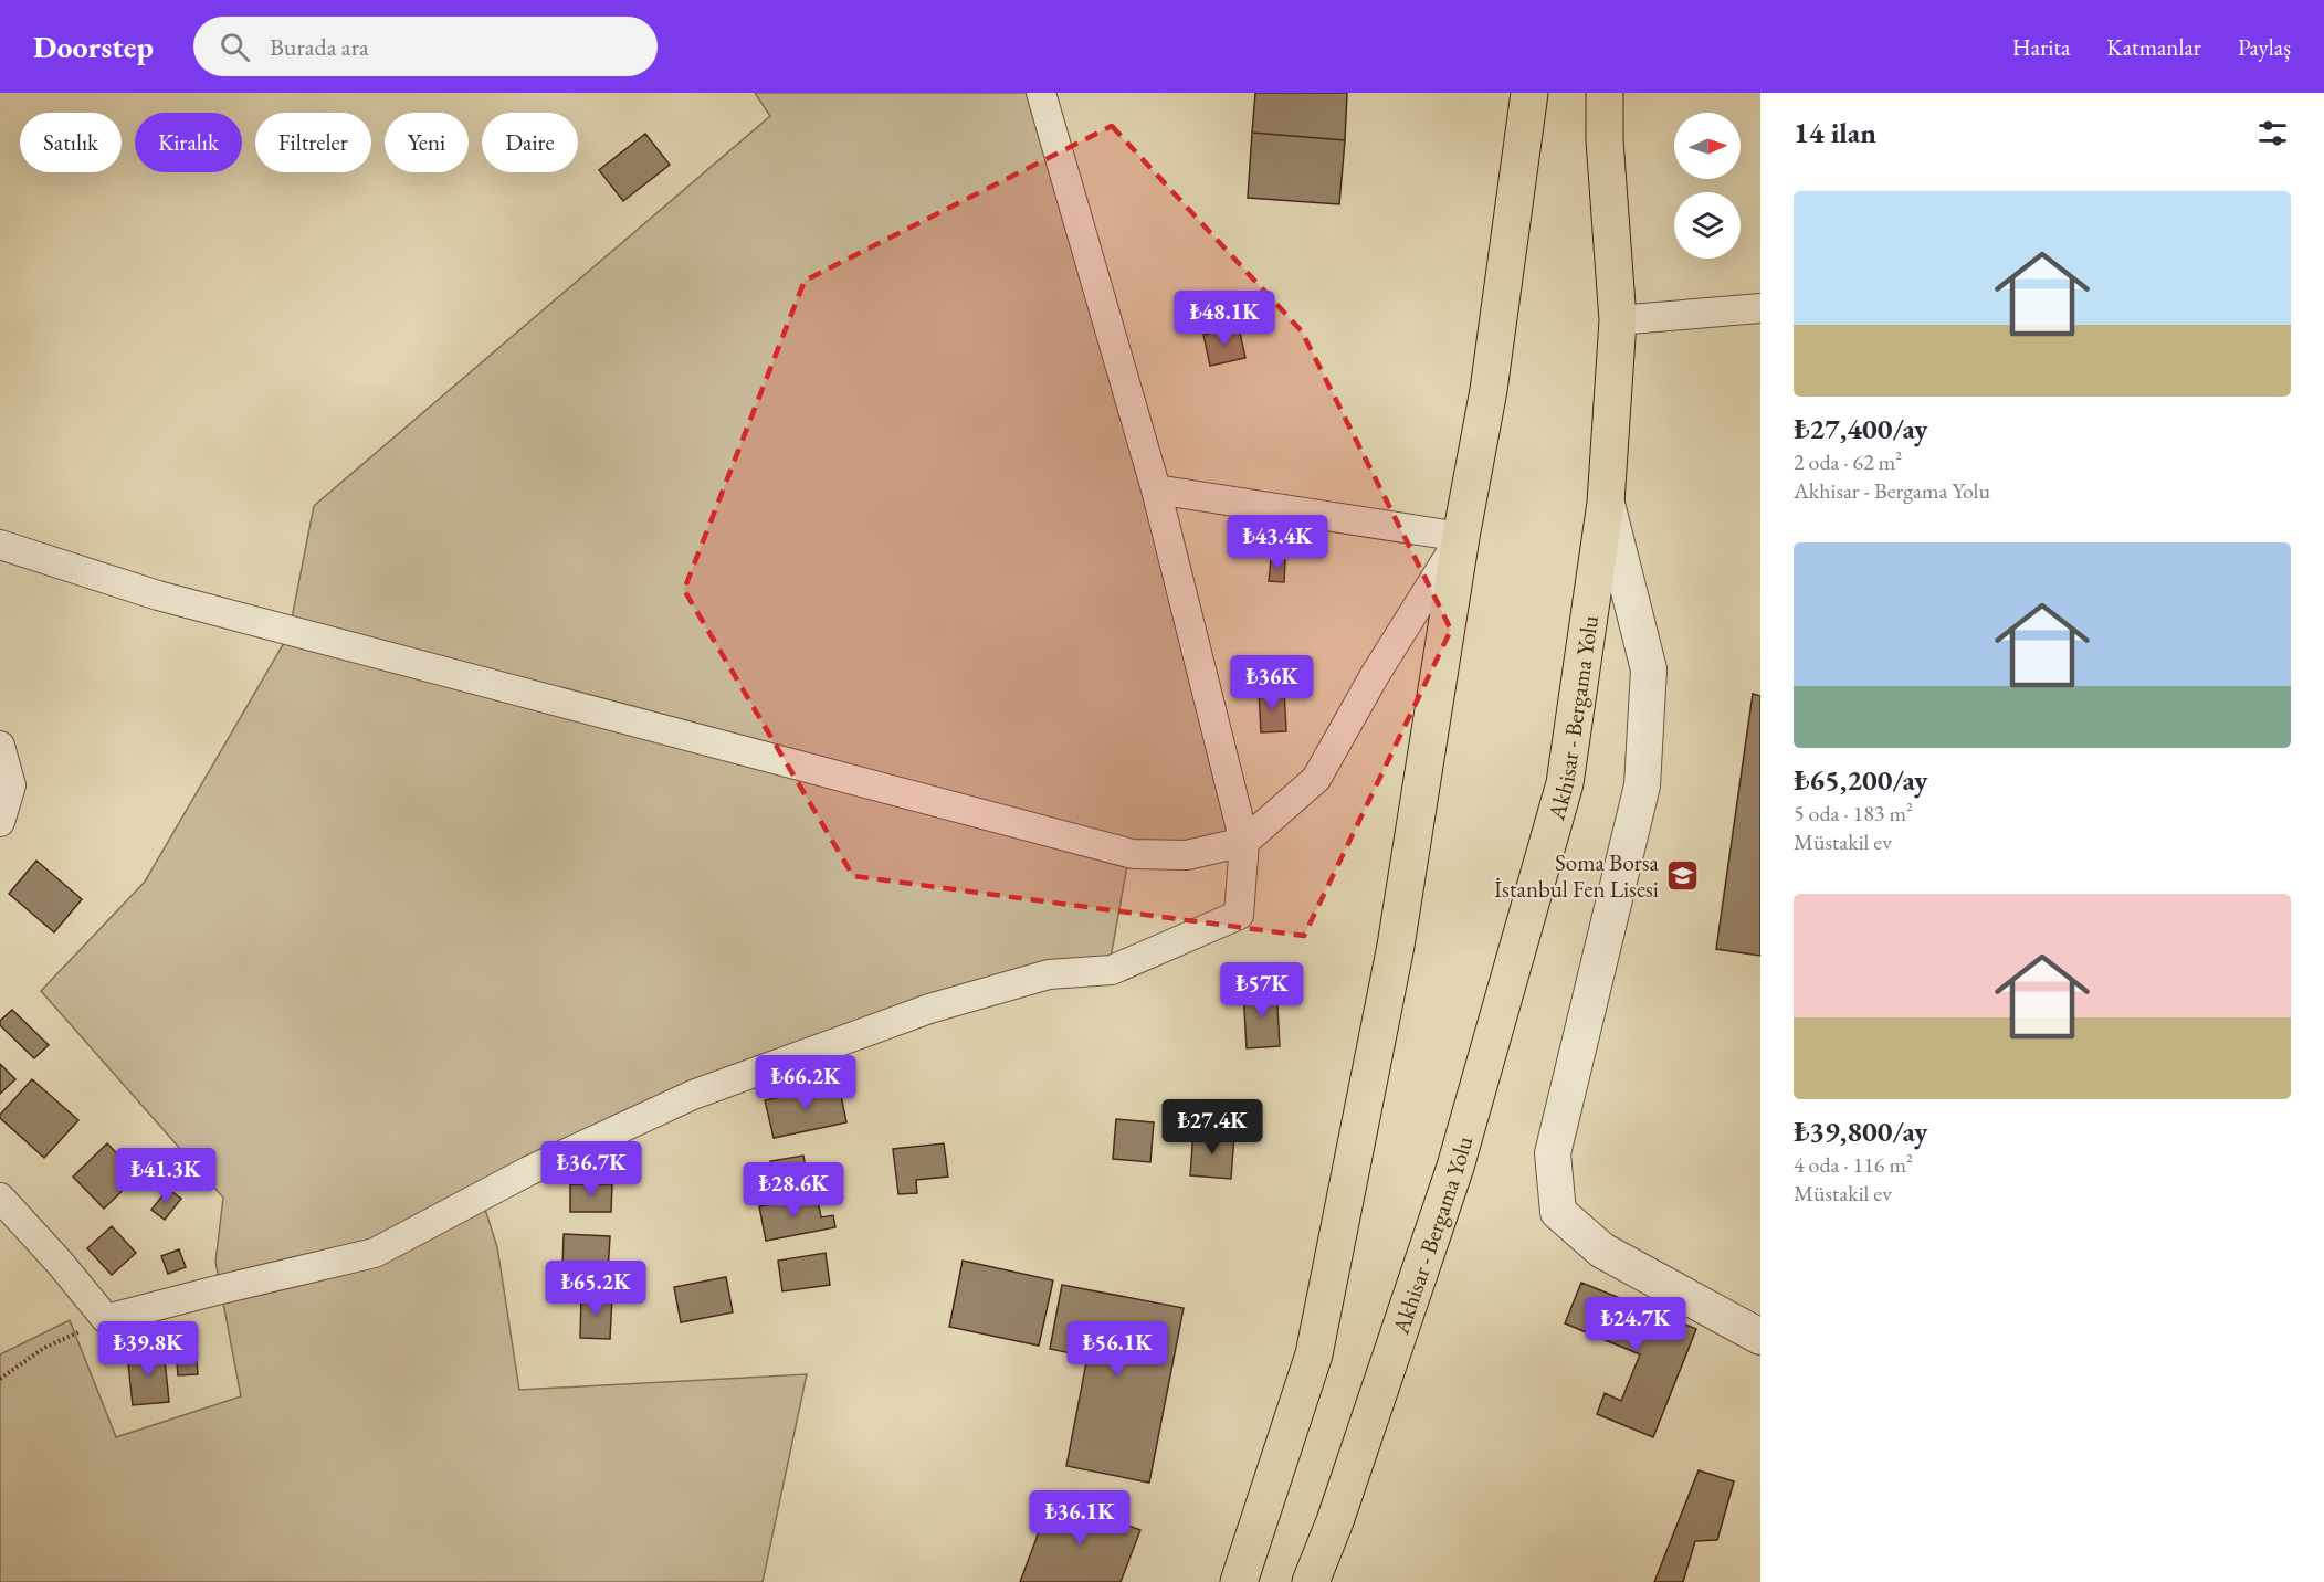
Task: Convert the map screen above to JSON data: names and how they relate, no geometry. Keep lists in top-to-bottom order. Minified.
{"streets":{"main road":["Akhisar - Bergama Yolu"]},"places":{"school or university":["Soma Borsa İstanbul Fen Lisesi"]},"north":"right","page":{"header":"Doorstep","search":"Burada ara","nav":["Harita","Katmanlar","Paylaş"],"heading":"14 ilan","chip":["Satılık","Kiralık","Filtreler","Yeni","Daire"],"list":[{"name":"₺27,400/ay","note":"2 oda · 62 m² · Akhisar - Bergama Yolu"},{"name":"₺65,200/ay","note":"5 oda · 183 m² · Müstakil ev"},{"name":"₺39,800/ay","note":"4 oda · 116 m² · Müstakil ev"}],"price":["₺48.1K","₺43.4K","₺36K","₺57K","₺66.2K","₺27.4K","₺36.7K","₺41.3K","₺28.6K","₺65.2K","₺24.7K","₺39.8K","₺56.1K","₺36.1K"]}}
